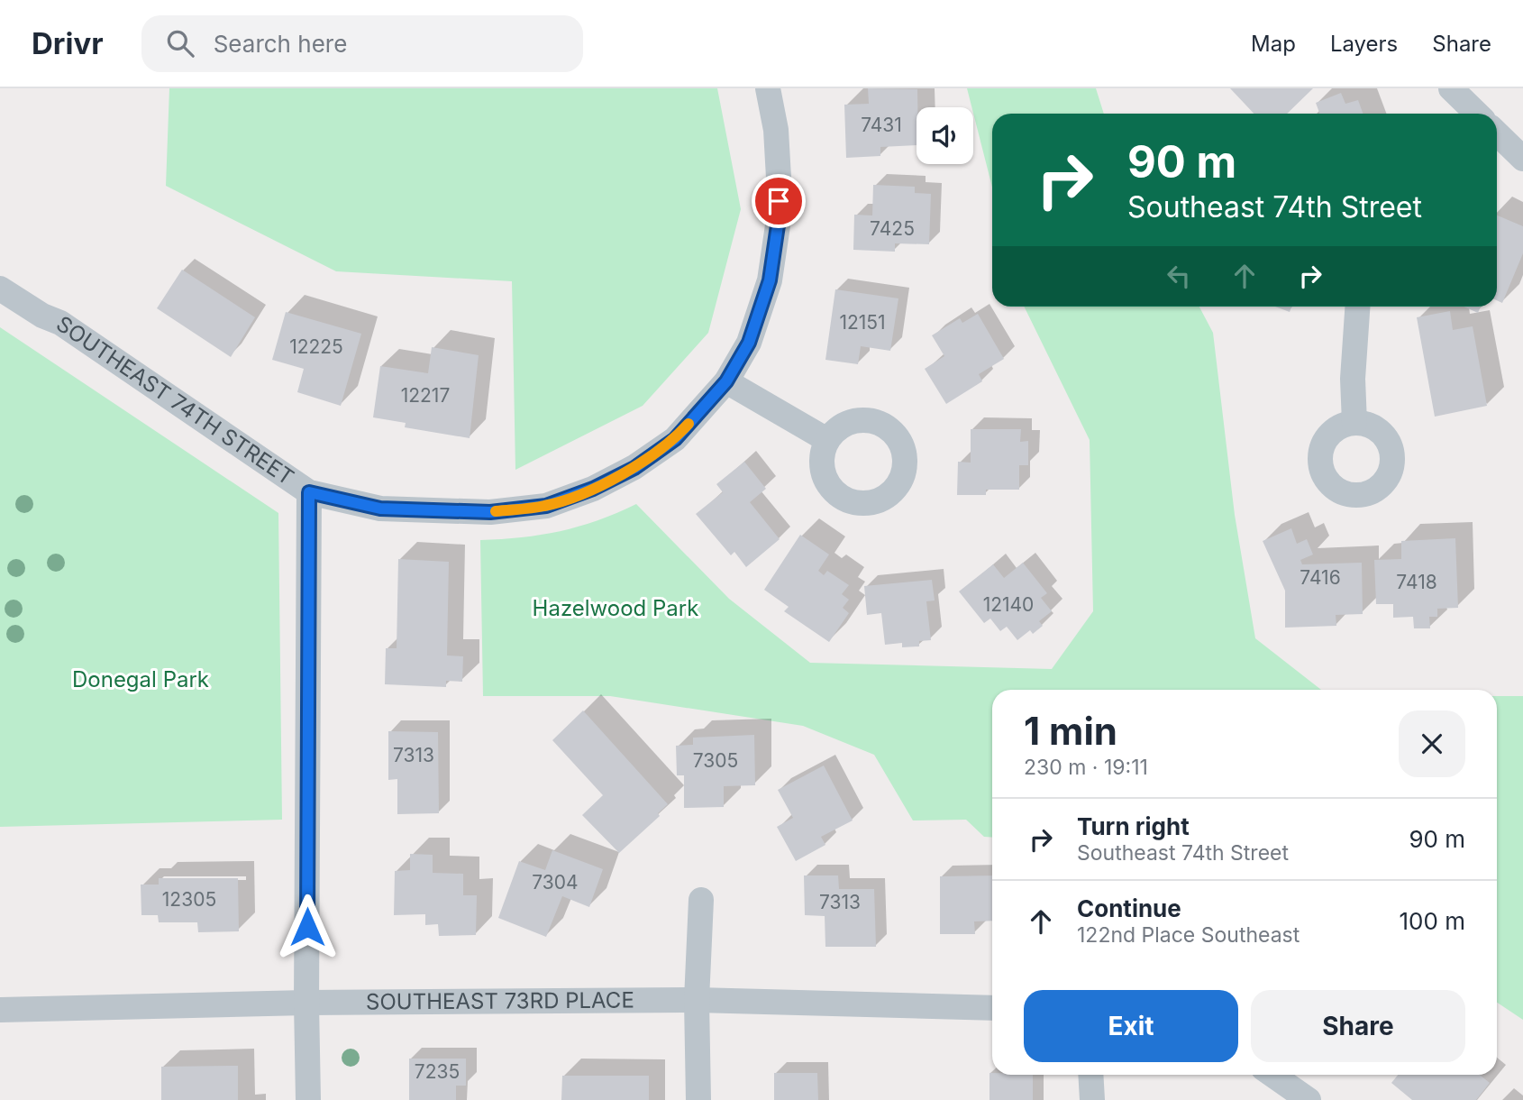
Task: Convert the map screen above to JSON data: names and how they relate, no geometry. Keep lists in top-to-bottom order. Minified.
{"streets":{"street":["SOUTHEAST 74TH STREET","SOUTHEAST 73RD PLACE"]},"parks":["Hazelwood Park","Donegal Park"],"house_numbers":["7431","7425","12151","12225","12217","7416","7418","12140","7313","7305","7304","12305","7313","7235"],"page":{"header":"Drivr","search":"Search here","nav":["Map","Layers","Share"],"turn":["90 m","Southeast 74th Street"],"heading":["1 min","230 m · 19:11"],"list":[{"name":"Turn right","note":"Southeast 74th Street","value":"90 m"},{"name":"Continue","note":"122nd Place Southeast","value":"100 m"}],"buttons":["Exit","Share"]}}
